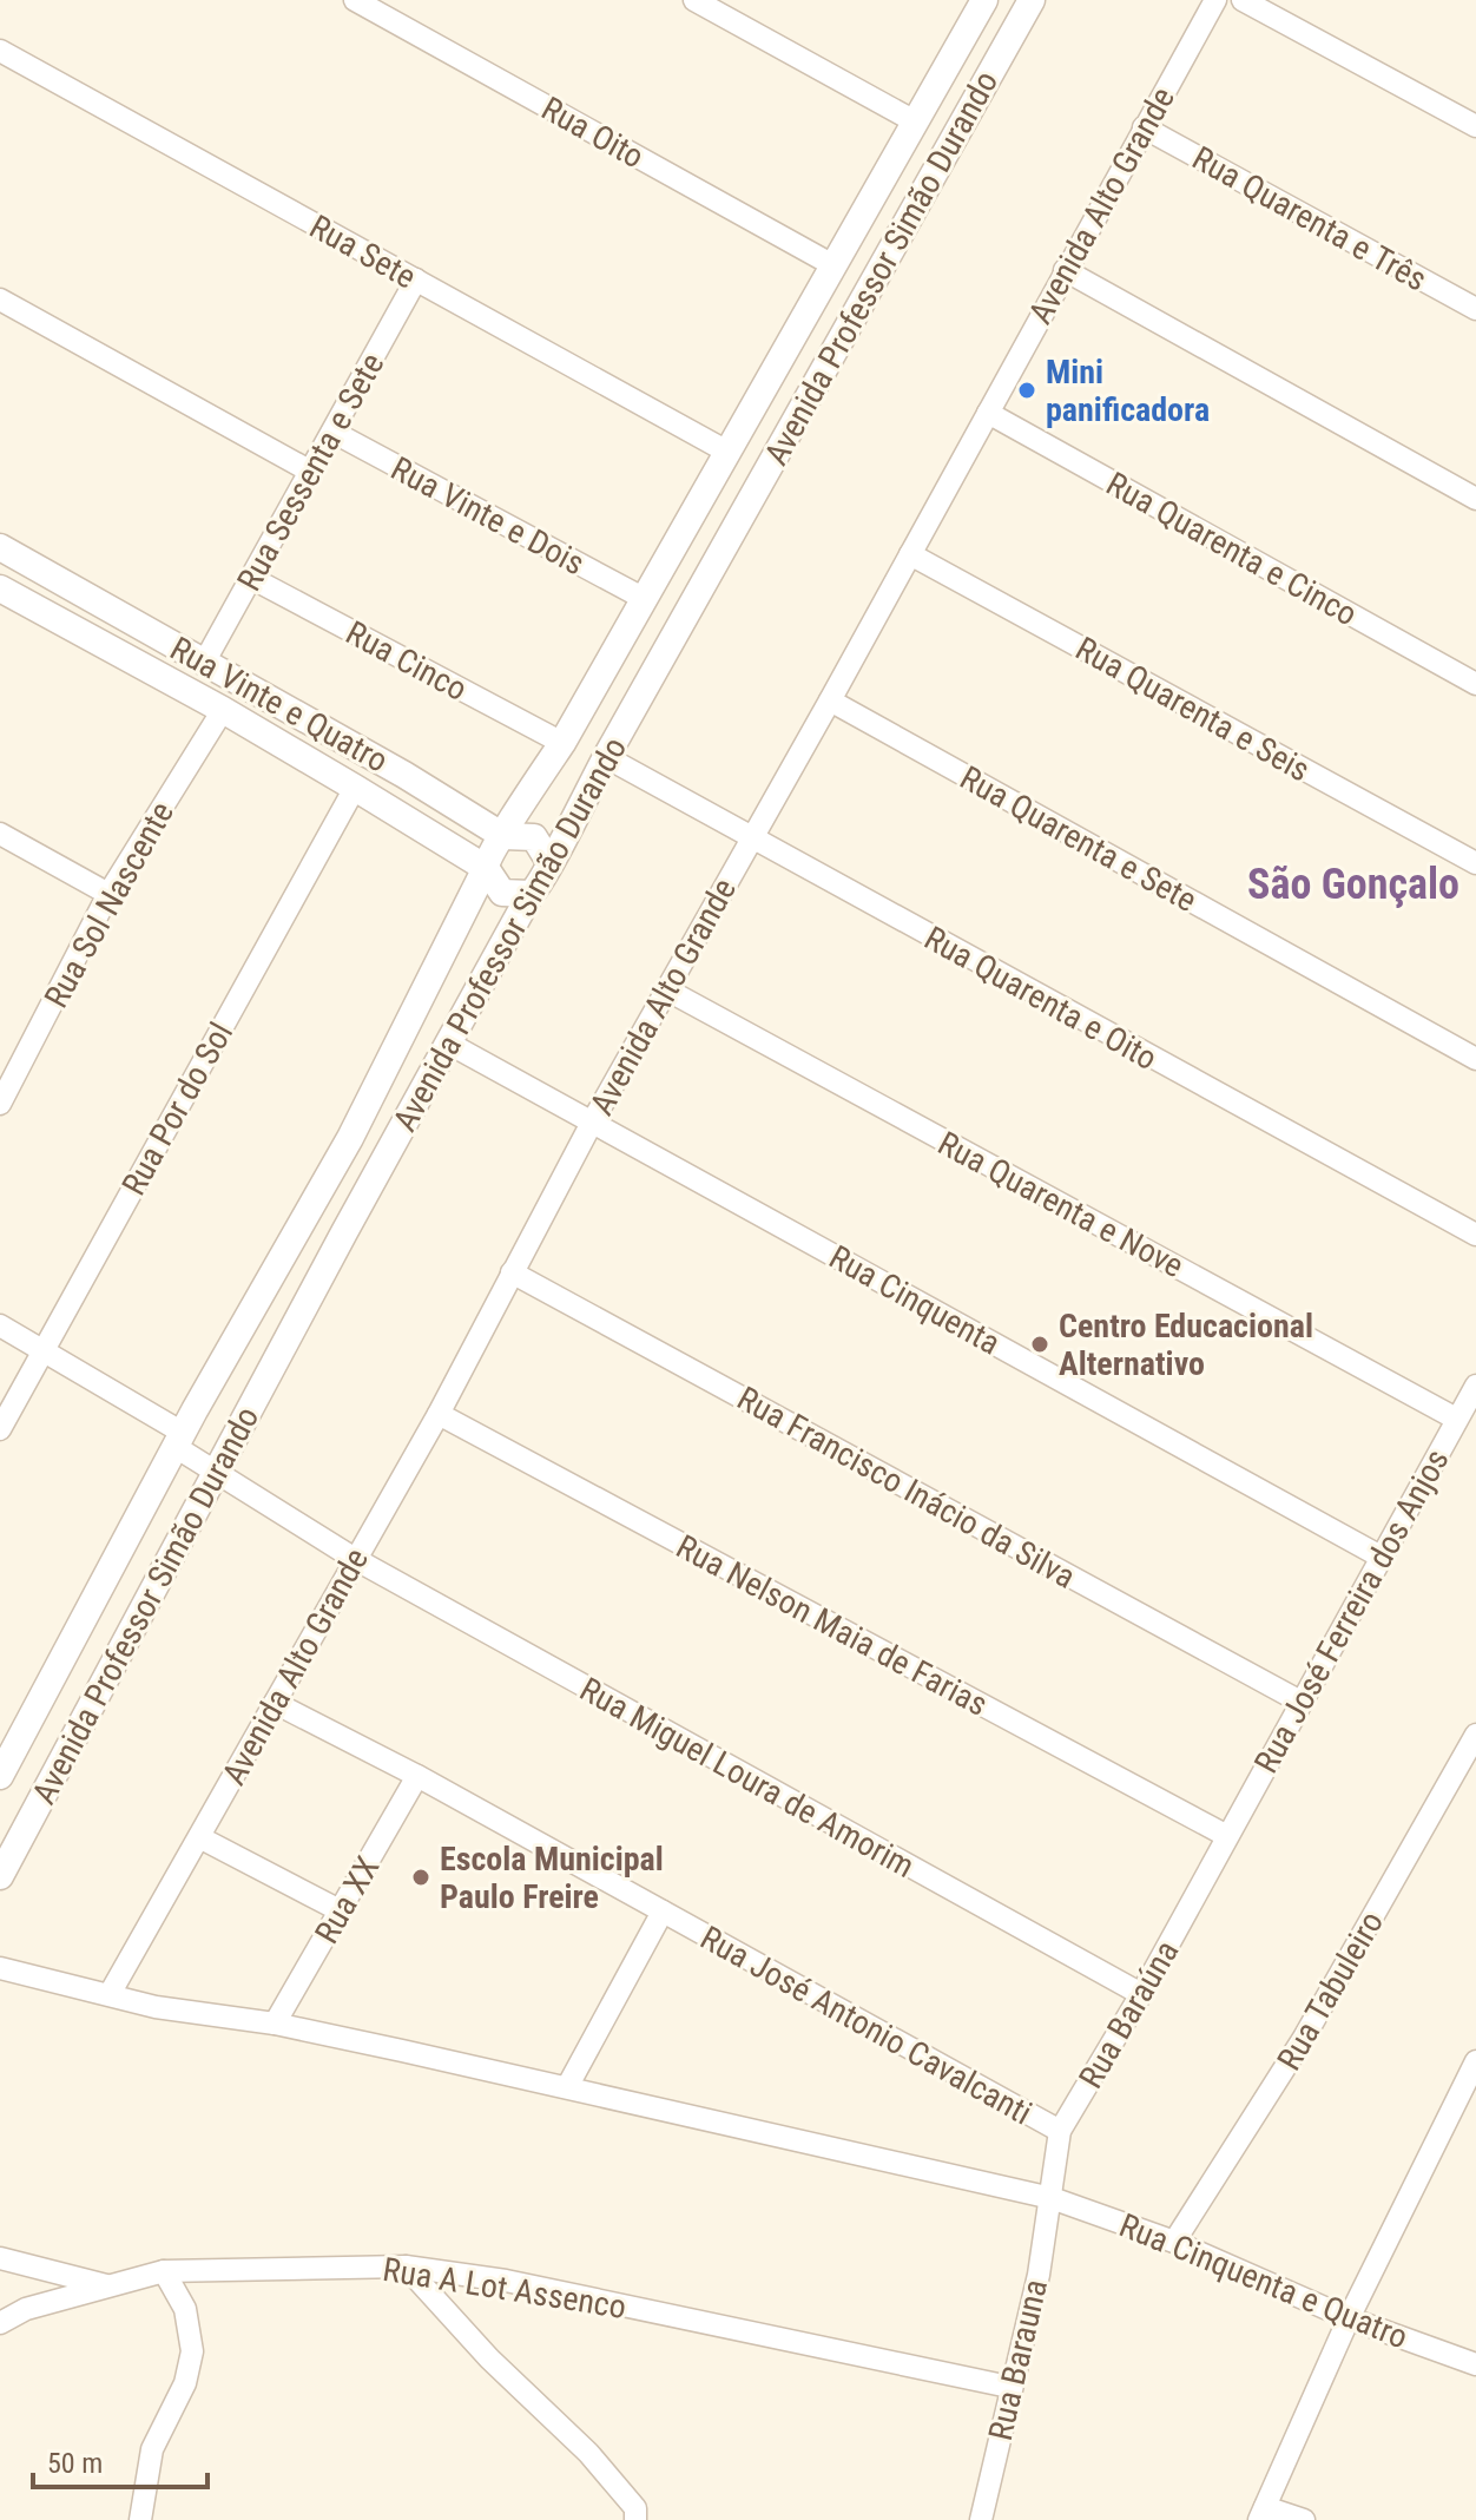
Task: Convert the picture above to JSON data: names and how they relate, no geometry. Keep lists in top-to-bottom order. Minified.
{"streets":{"street":["Rua Oito","Avenida Alto Grande","Rua Quarenta e Três","Rua Sete","Avenida Professor Simão Durando","Rua Sessenta e Sete","Rua Vinte e Dois","Rua Quarenta e Cinco","Rua Cinco","Rua Vinte e Quatro","Rua Quarenta e Seis","Rua Quarenta e Sete","Rua Sol Nascente","Rua Quarenta e Oito","Rua Por do Sol","Rua Quarenta e Nove","Rua Cinquenta","Rua Francisco Inácio da Silva","Rua José Ferreira dos Anjos","Rua Nelson Maia de Farias","Rua Miguel Loura de Amorim","Rua XX","Rua Tabuleiro","Rua Baraúna","Rua José Antonio Cavalcanti","Rua Cinquenta e Quatro","Rua A Lot Assenco","Rua Barauna"]},"crossings":[["Rua Oito","Avenida Professor Simão Durando"],["Avenida Alto Grande","Rua Quarenta e Três"],["Avenida Alto Grande","Rua Quarenta e Cinco"],["Avenida Alto Grande","Rua Quarenta e Seis"],["Avenida Alto Grande","Rua Quarenta e Sete"],["Avenida Alto Grande","Rua Quarenta e Oito"],["Avenida Alto Grande","Rua Quarenta e Nove"],["Avenida Alto Grande","Rua Cinquenta"],["Avenida Alto Grande","Rua Francisco Inácio da Silva"],["Avenida Alto Grande","Rua Nelson Maia de Farias"],["Avenida Alto Grande","Rua Miguel Loura de Amorim"],["Avenida Alto Grande","Rua José Antonio Cavalcanti"],["Avenida Alto Grande","Rua Cinquenta e Quatro"],["Rua Sete","Avenida Professor Simão Durando"],["Rua Sete","Rua Sessenta e Sete"],["Avenida Professor Simão Durando","Rua Vinte e Dois"],["Avenida Professor Simão Durando","Rua Cinco"],["Avenida Professor Simão Durando","Rua Vinte e Quatro"],["Avenida Professor Simão Durando","Rua Quarenta e Oito"],["Avenida Professor Simão Durando","Rua Cinquenta"],["Avenida Professor Simão Durando","Rua Miguel Loura de Amorim"],["Rua Sessenta e Sete","Rua Vinte e Dois"],["Rua Sessenta e Sete","Rua Cinco"],["Rua Sessenta e Sete","Rua Vinte e Quatro"],["Rua Vinte e Quatro","Rua Sol Nascente"],["Rua Vinte e Quatro","Rua Por do Sol"],["Rua Por do Sol","Rua Miguel Loura de Amorim"],["Rua Quarenta e Nove","Rua José Ferreira dos Anjos"],["Rua Cinquenta","Rua José Ferreira dos Anjos"],["Rua Francisco Inácio da Silva","Rua José Ferreira dos Anjos"],["Rua José Ferreira dos Anjos","Rua Nelson Maia de Farias"],["Rua José Ferreira dos Anjos","Rua Baraúna"],["Rua Nelson Maia de Farias","Rua Baraúna"],["Rua Miguel Loura de Amorim","Rua Baraúna"],["Rua XX","Rua José Antonio Cavalcanti"],["Rua XX","Rua Cinquenta e Quatro"],["Rua Tabuleiro","Rua Cinquenta e Quatro"],["Rua Baraúna","Rua José Antonio Cavalcanti"],["Rua Baraúna","Rua Cinquenta e Quatro"],["Rua Baraúna","Rua Barauna"],["Rua Cinquenta e Quatro","Rua Barauna"],["Rua A Lot Assenco","Rua Barauna"]],"districts":["São Gonçalo"],"places":["Mini panificadora","Centro Educacional Alternativo","Escola Municipal Paulo Freire"],"scale_bar":"50 m"}
